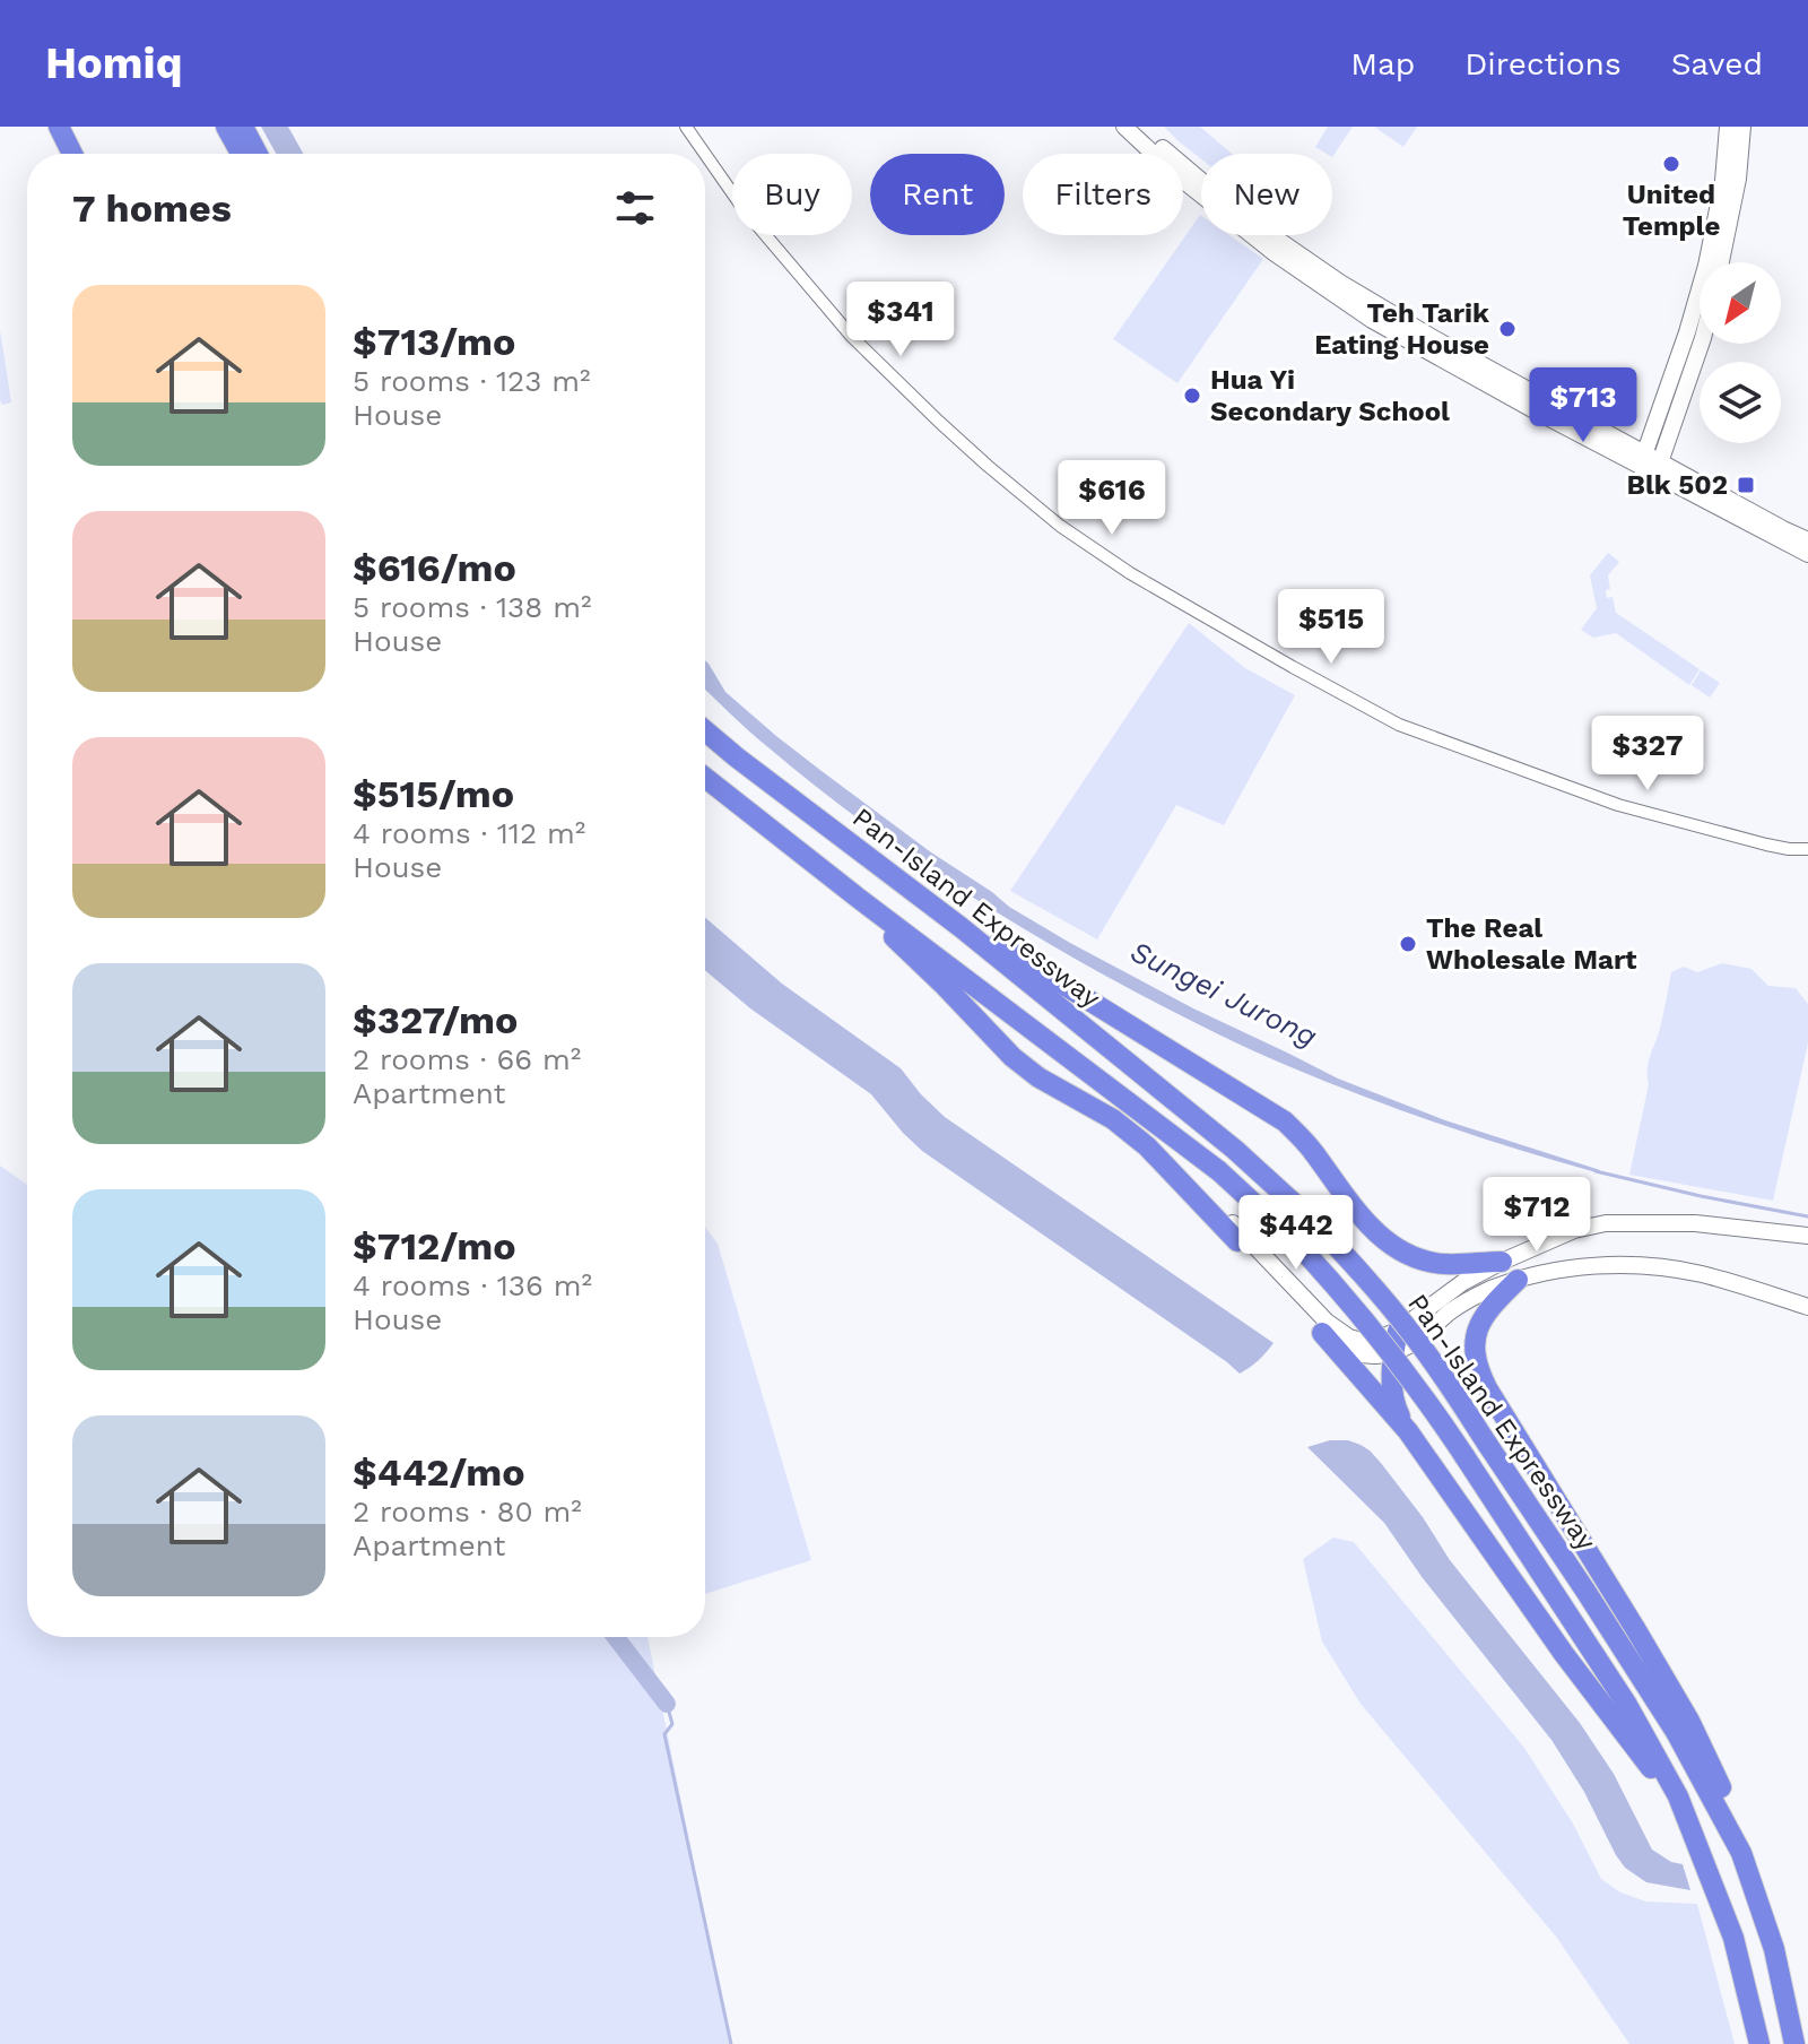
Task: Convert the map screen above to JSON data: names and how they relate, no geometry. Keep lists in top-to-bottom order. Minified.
{"streets":{"highway":["Pan-Island Expressway"]},"water":["Sungei Jurong"],"places":{"other":["United Temple","Teh Tarik Eating House","Hua Yi Secondary School","The Real Wholesale Mart"],"transit":["Blk 502"]},"north":"bottom left","page":{"header":"Homiq","nav":["Map","Directions","Saved"],"chip":["Buy","Rent","Filters","New"],"heading":"7 homes","list":[{"name":"$713/mo","note":"5 rooms · 123 m² · House"},{"name":"$616/mo","note":"5 rooms · 138 m² · House"},{"name":"$515/mo","note":"4 rooms · 112 m² · House"},{"name":"$327/mo","note":"2 rooms · 66 m² · Apartment"},{"name":"$712/mo","note":"4 rooms · 136 m² · House"},{"name":"$442/mo","note":"2 rooms · 80 m² · Apartment"}],"price":["$341","$713","$616","$515","$327","$712","$442"]}}
